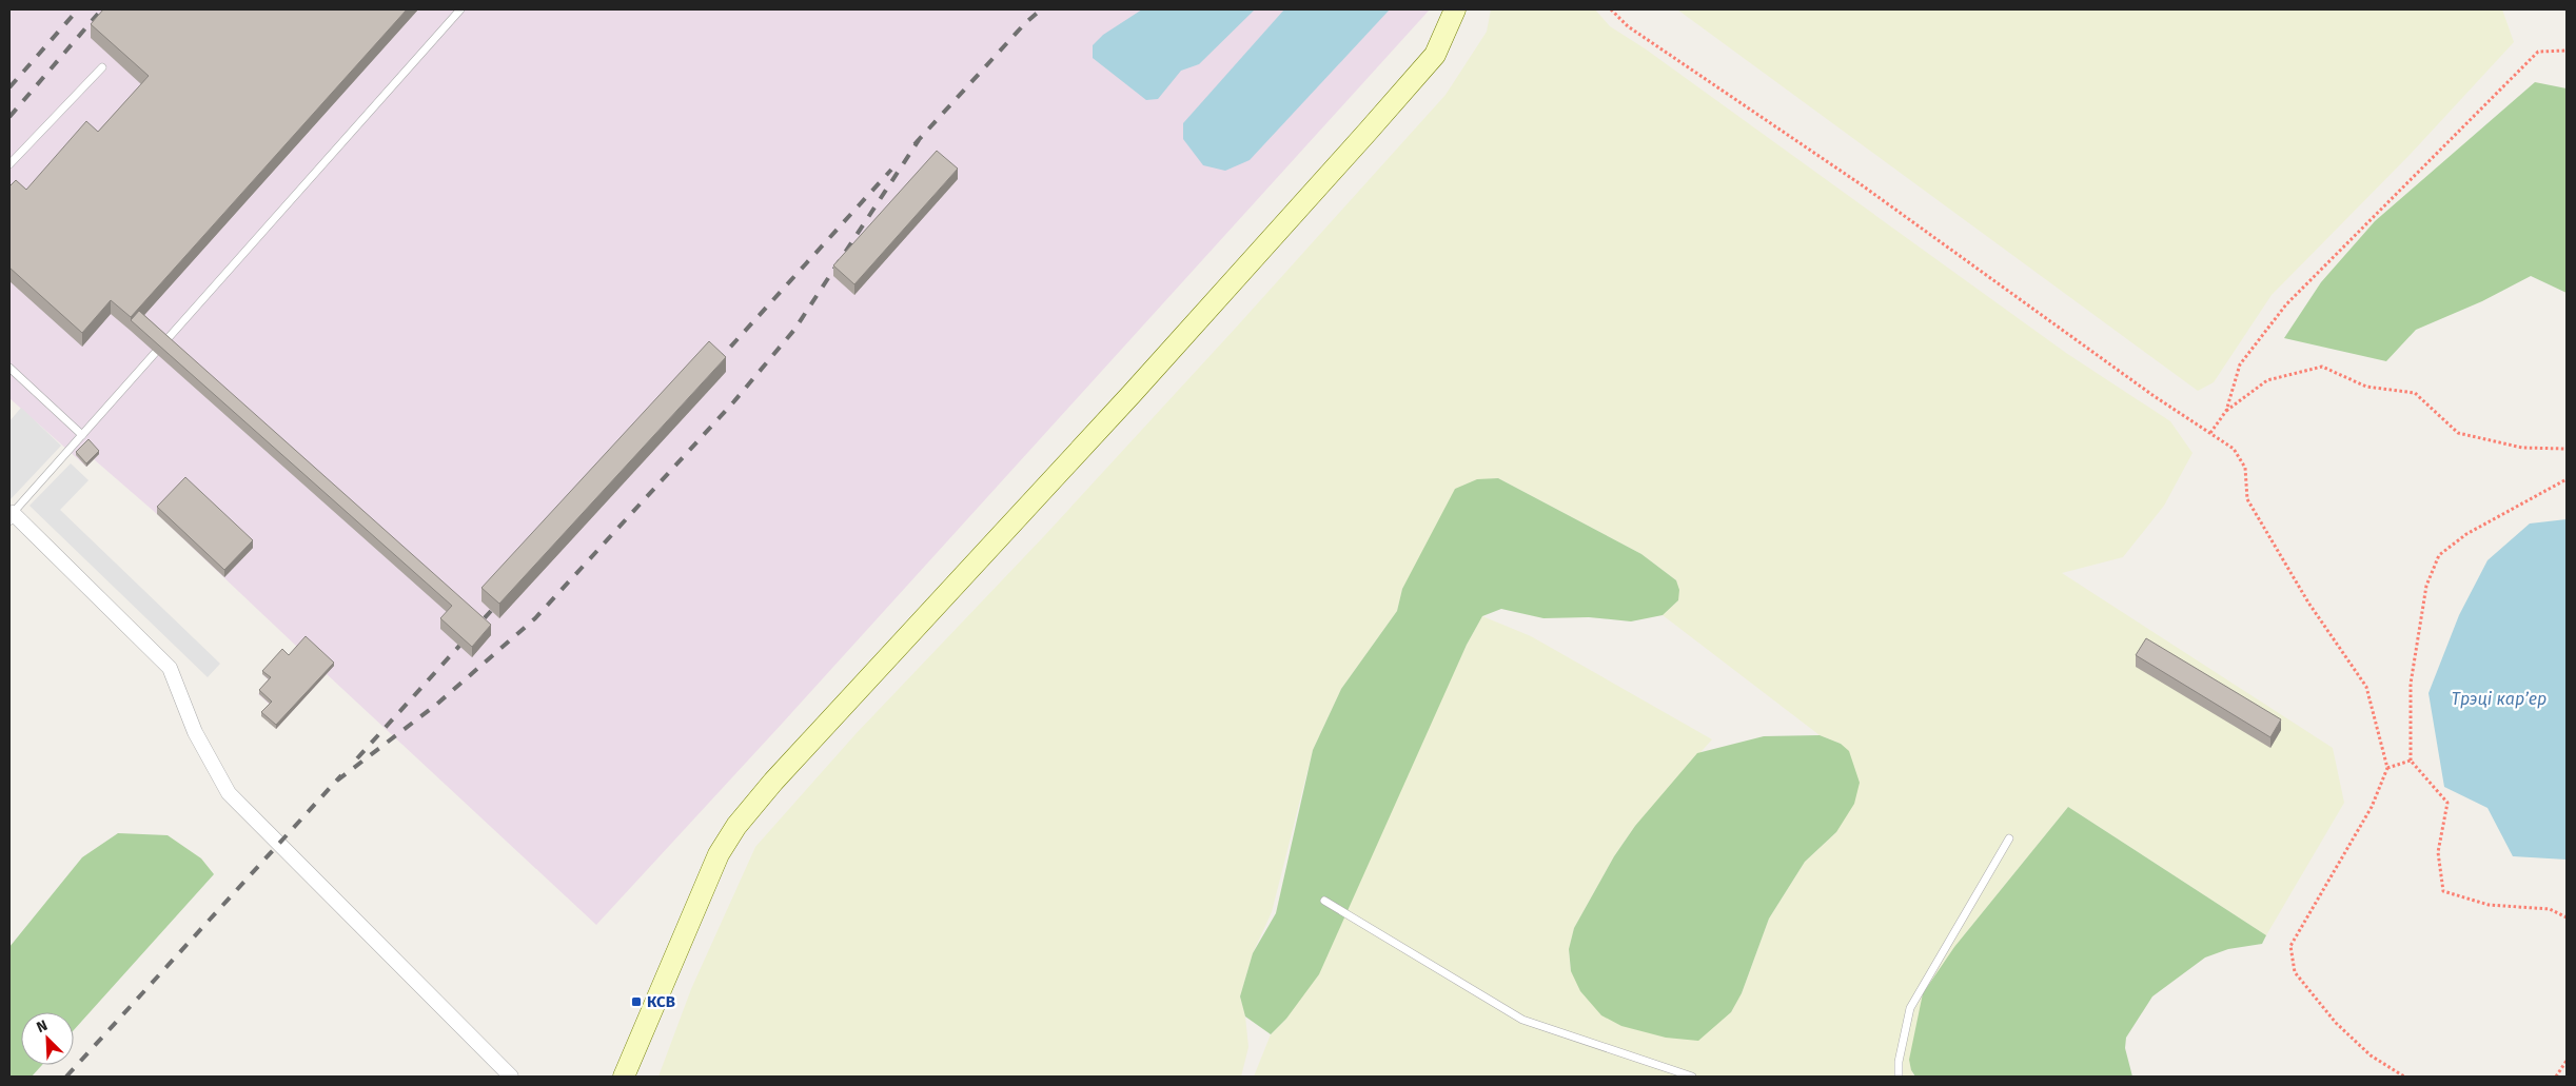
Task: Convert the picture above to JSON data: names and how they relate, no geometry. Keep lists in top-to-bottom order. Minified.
{"water":["Трэці карʼер"],"places":{"transit":["КСВ"]},"north":"top left"}
